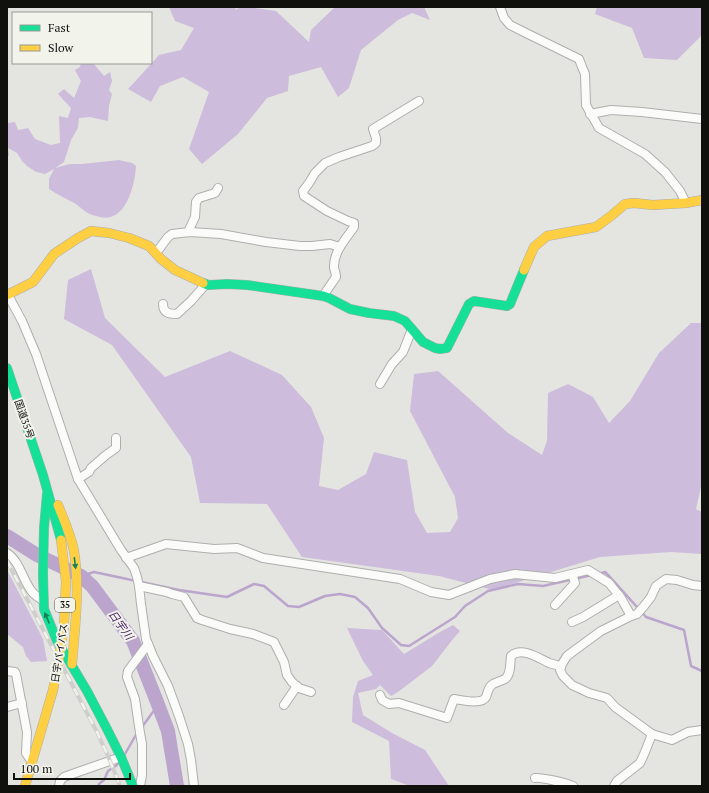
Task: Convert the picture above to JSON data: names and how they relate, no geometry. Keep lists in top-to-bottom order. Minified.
{"streets":{"main road":["国道35号","35","日宇バイパス"]},"crossings":[["国道35号","日宇バイパス"]],"water":["日宇川"],"legend":["Fast","Slow"],"scale_bar":"100 m"}
